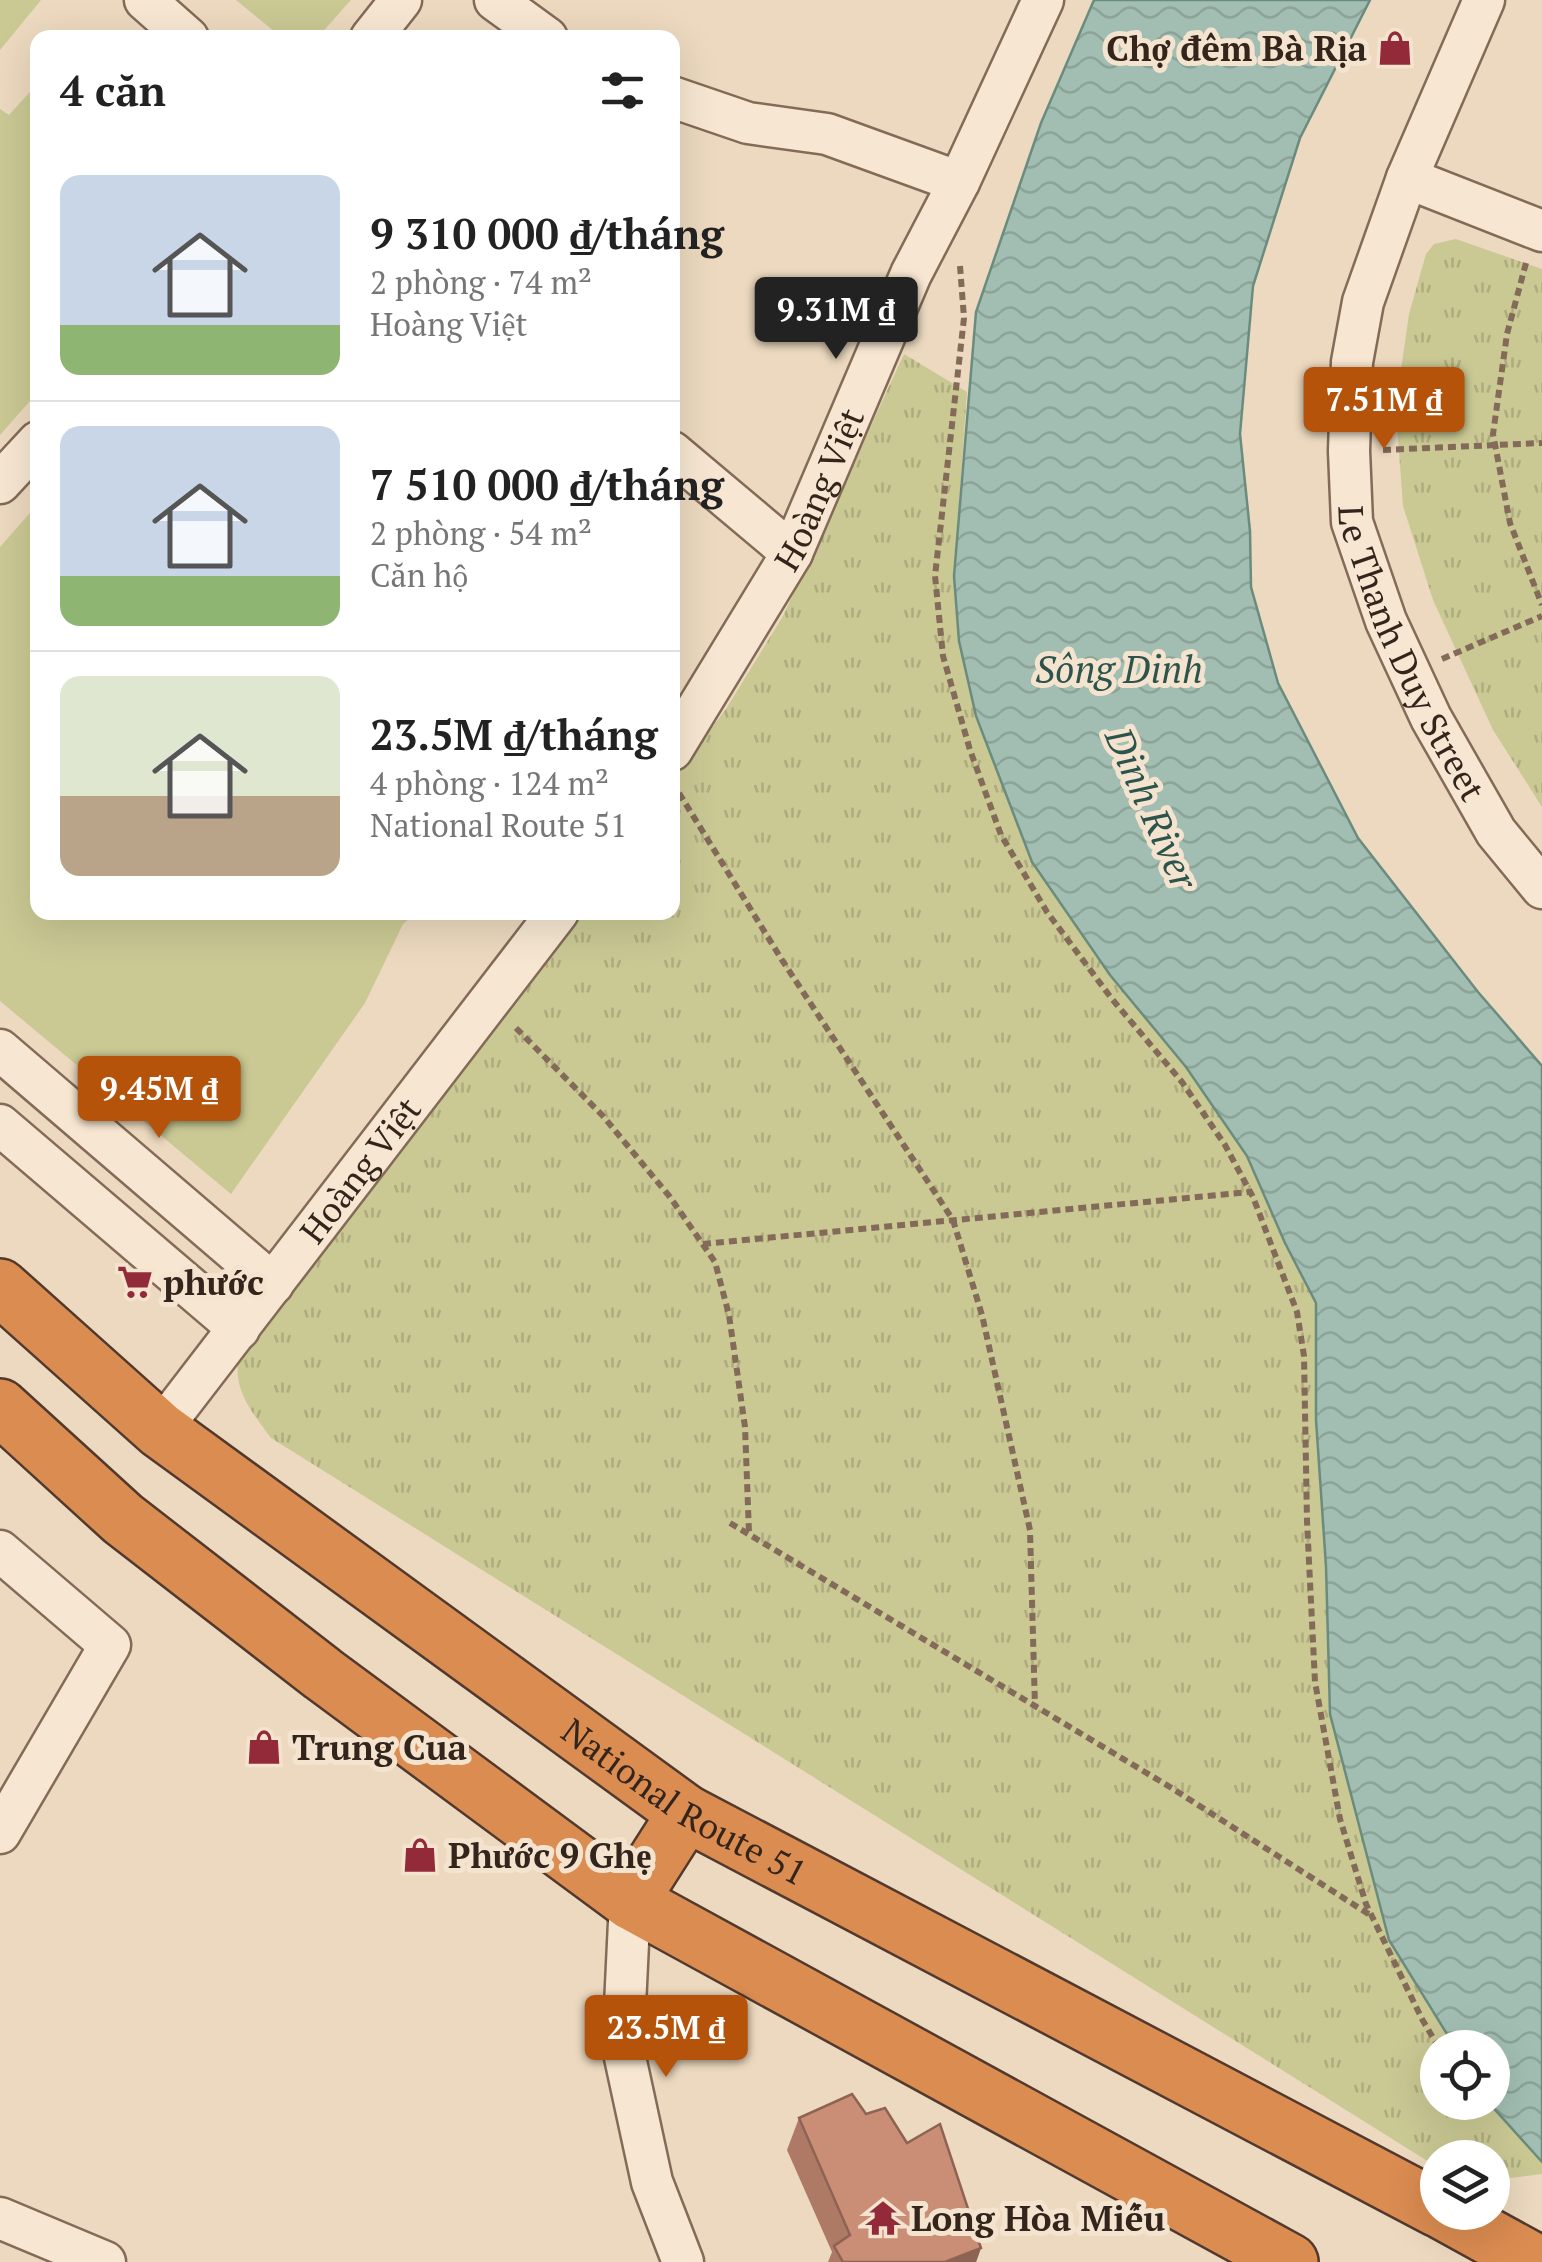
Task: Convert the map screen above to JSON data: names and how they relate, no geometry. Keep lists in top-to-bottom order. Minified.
{"streets":{"highway":["National Route 51"],"street":["Hoàng Việt","Le Thanh Duy Street"]},"crossings":[["Hoàng Việt","National Route 51"]],"water":["Sông Dinh","Dinh River"],"places":{"shop":["Chợ đêm Bà Rịa","Trung Cua","Phước 9 Ghẹ"],"supermarket":["phước"],"temple":["Long Hòa Miếu"]},"page":{"heading":"4 căn","list":[{"name":"9 310 000 ₫/tháng","note":"2 phòng · 74 m² · Hoàng Việt"},{"name":"7 510 000 ₫/tháng","note":"2 phòng · 54 m² · Căn hộ"},{"name":"23.5M ₫/tháng","note":"4 phòng · 124 m² · National Route 51"}],"price":["9.31M ₫","7.51M ₫","9.45M ₫","23.5M ₫"]}}
